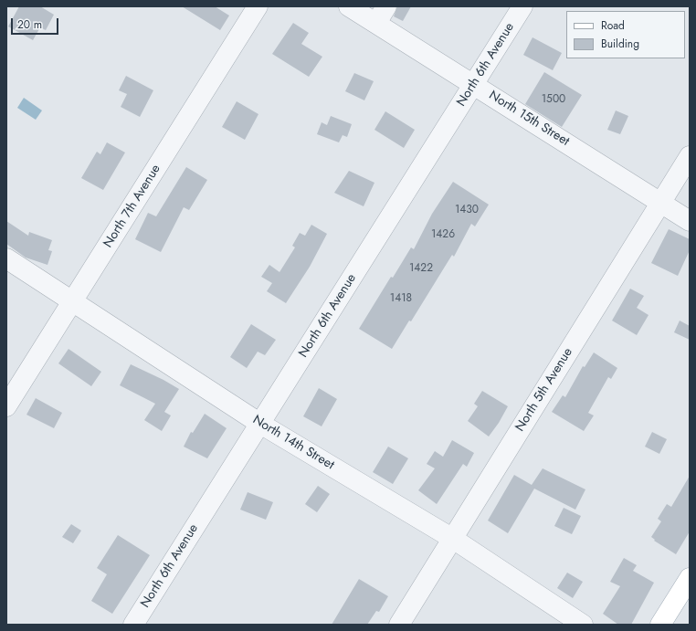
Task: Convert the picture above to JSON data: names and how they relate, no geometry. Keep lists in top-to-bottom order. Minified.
{"streets":{"street":["North 6th Avenue","North 15th Street","North 7th Avenue","North 5th Avenue","North 14th Street"]},"crossings":[["North 6th Avenue","North 15th Street"],["North 6th Avenue","North 14th Street"],["North 15th Street","North 5th Avenue"],["North 7th Avenue","North 14th Street"],["North 5th Avenue","North 14th Street"]],"house_numbers":["1500","1430","1426","1422","1418"],"legend":["Road","Building"],"scale_bar":"20 m"}
